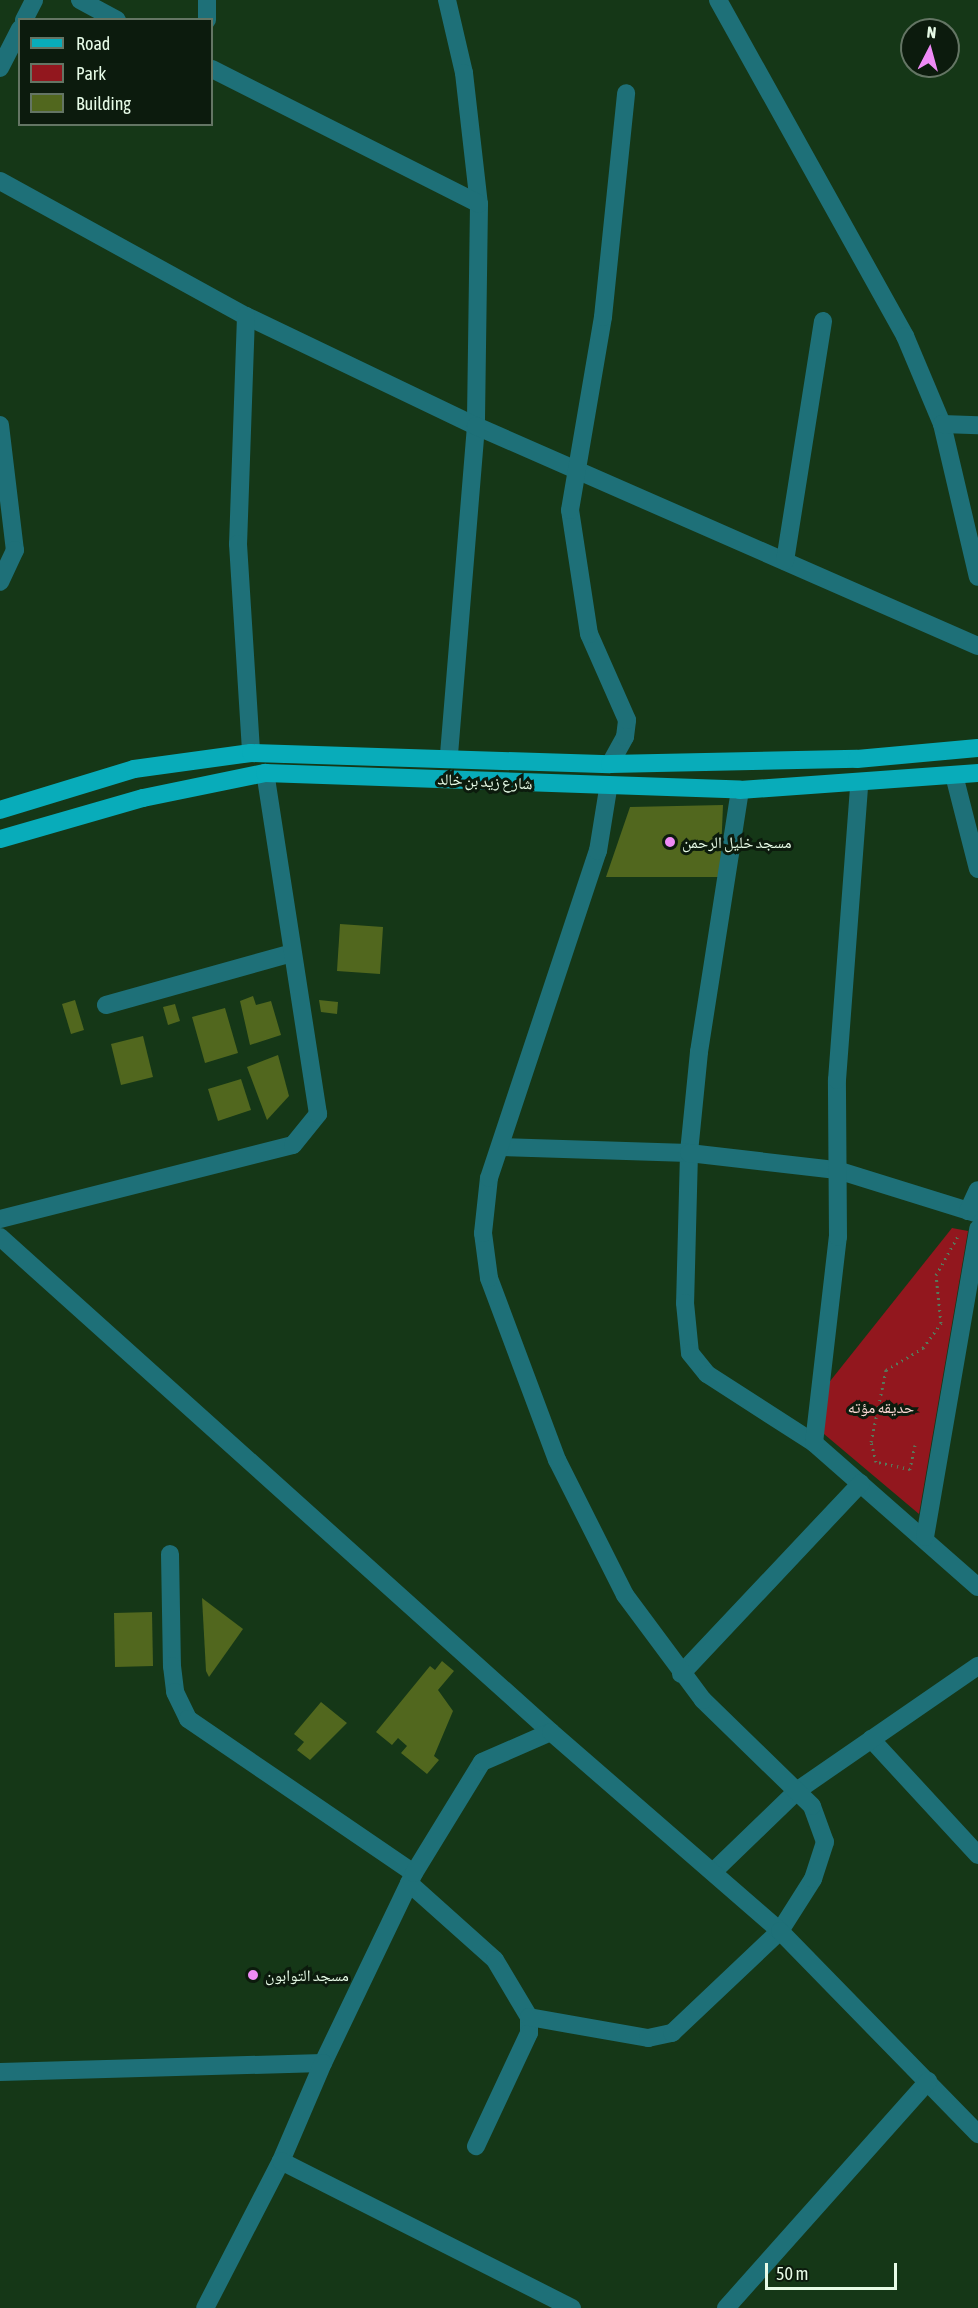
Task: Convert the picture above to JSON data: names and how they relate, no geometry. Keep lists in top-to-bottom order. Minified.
{"streets":{"main road":["شارع زيد بن خالد"]},"parks":["حديقه مؤته"],"places":["مسجد خليل الرحمن","مسجد التوابون"],"legend":["Road","Park","Building"],"scale_bar":"50 m","north":"top"}
